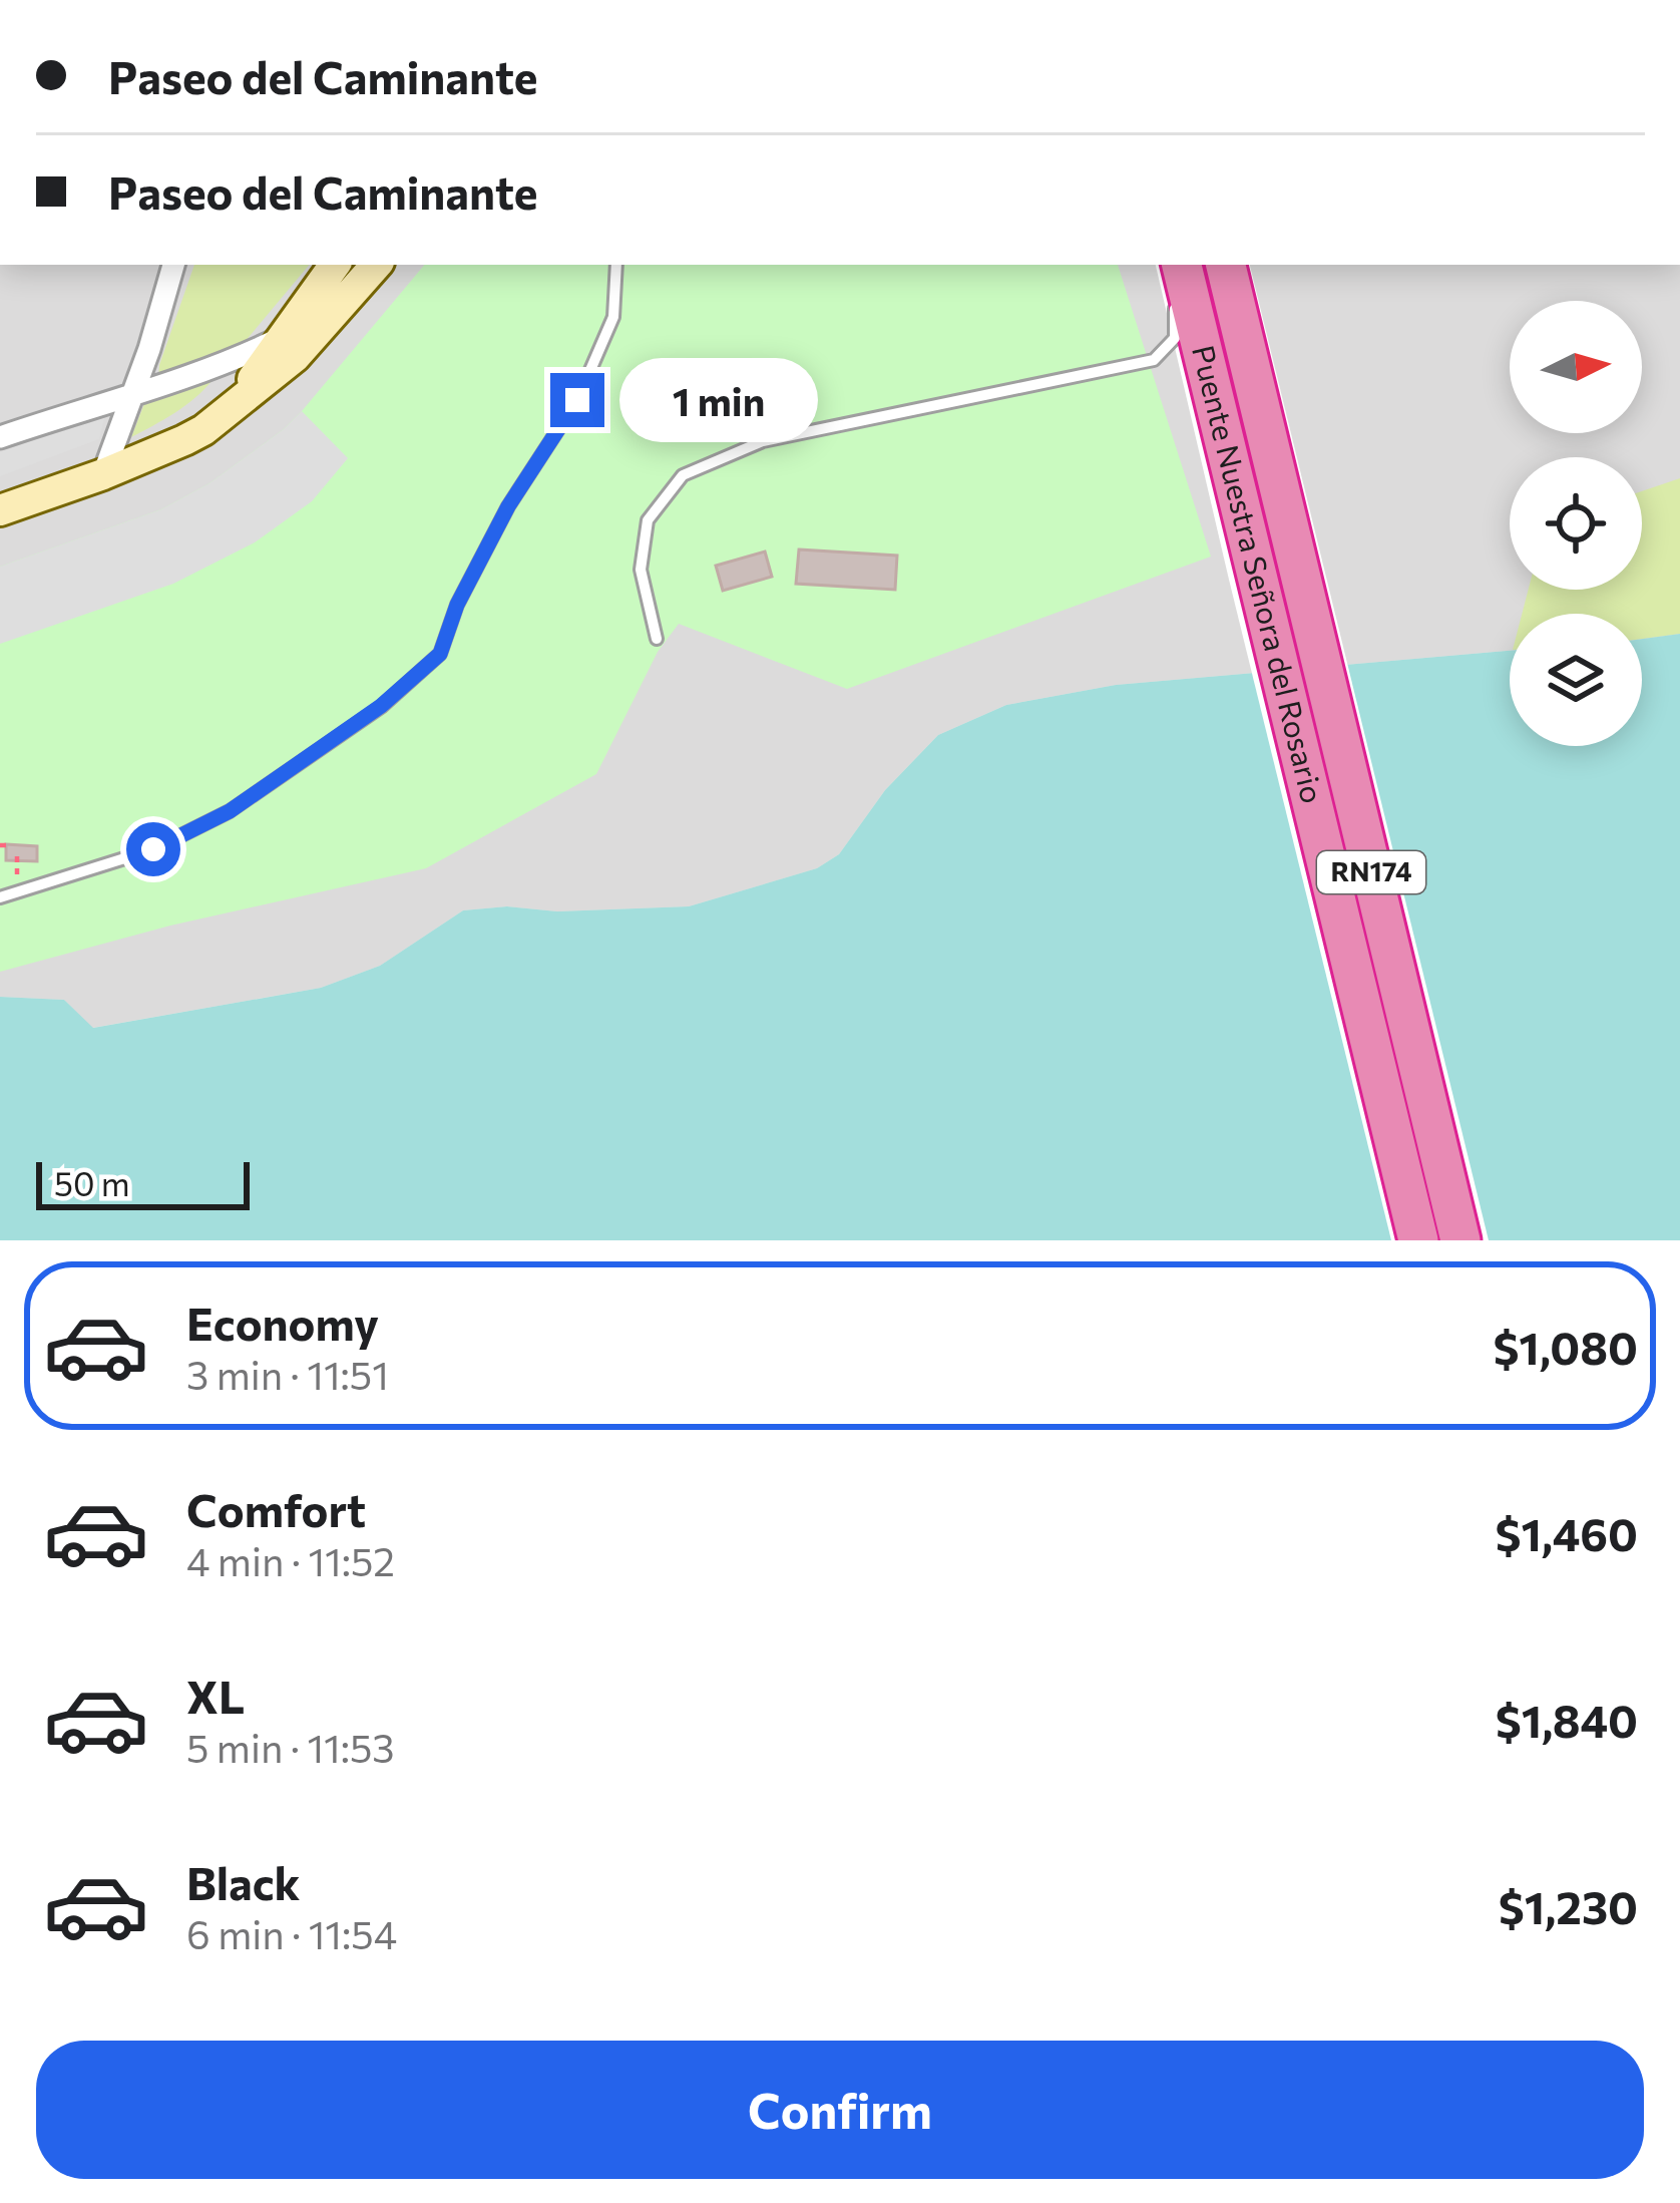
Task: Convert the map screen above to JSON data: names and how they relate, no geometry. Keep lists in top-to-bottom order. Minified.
{"streets":{"highway":["Puente Nuestra Señora del Rosario","RN174"]},"scale_bar":"50 m","north":"right","page":{"banner":["Paseo del Caminante","Paseo del Caminante"],"bubble":"1 min","scale":"50 m","list":[{"name":"Economy","note":"3 min · 11:51","value":"$1,080"},{"name":"Comfort","note":"4 min · 11:52","value":"$1,460"},{"name":"XL","note":"5 min · 11:53","value":"$1,840"},{"name":"Black","note":"6 min · 11:54","value":"$1,230"}],"buttons":"Confirm"}}
